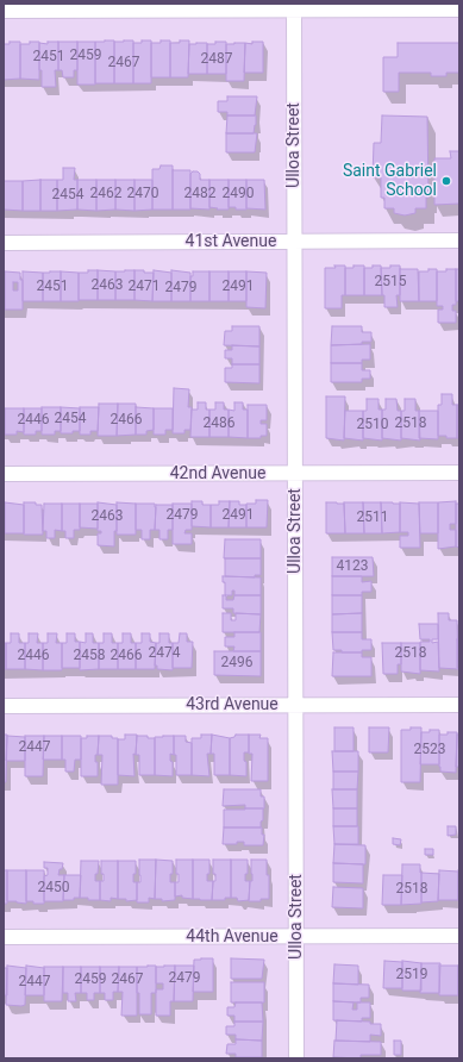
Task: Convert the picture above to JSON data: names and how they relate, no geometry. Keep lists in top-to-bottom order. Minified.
{"streets":{"street":["Ulloa Street","41st Avenue","42nd Avenue","43rd Avenue","44th Avenue"]},"crossings":[["Ulloa Street","41st Avenue"],["Ulloa Street","42nd Avenue"],["Ulloa Street","43rd Avenue"],["Ulloa Street","44th Avenue"]],"places":["Saint Gabriel School"],"house_numbers":["2459","2451","2487","2467","2462","2470","2482","2490","2454","2515","2463","2451","2471","2491","2479","2454","2446","2466","2486","2518","2510","2479","2491","2463","2511","4123","2474","2518","2446","2458","2466","2496","2447","2523","2450","2518","2519","2479","2459","2467","2447"]}
